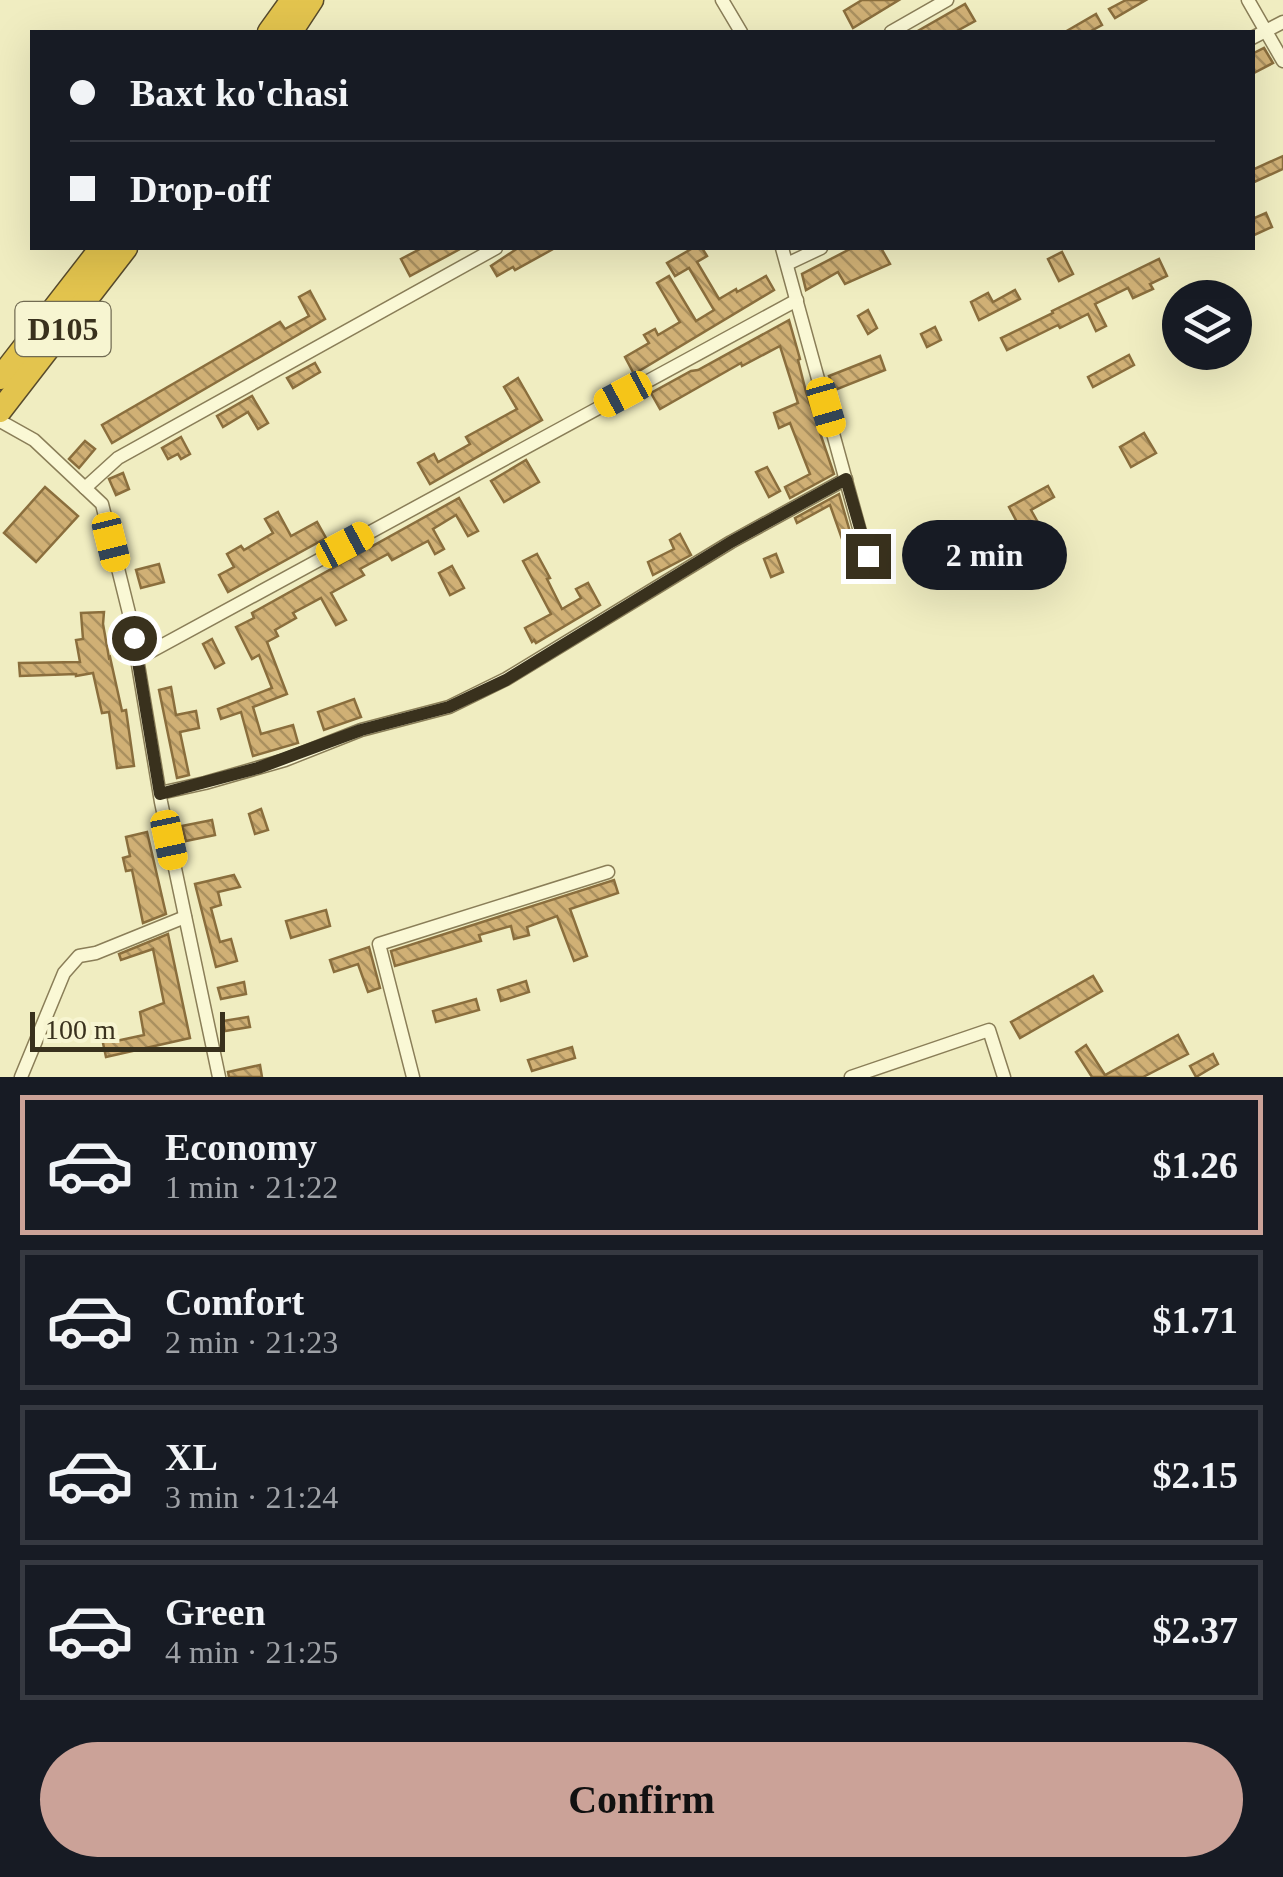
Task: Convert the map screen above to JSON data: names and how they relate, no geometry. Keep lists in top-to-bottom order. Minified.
{"streets":{"highway":["D105"]},"scale_bar":"100 m","page":{"banner":["Baxt ko'chasi","Drop-off"],"bubble":"2 min","scale":"100 m","list":[{"name":"Economy","note":"1 min · 21:22","value":"$1.26"},{"name":"Comfort","note":"2 min · 21:23","value":"$1.71"},{"name":"XL","note":"3 min · 21:24","value":"$2.15"},{"name":"Green","note":"4 min · 21:25","value":"$2.37"}],"buttons":"Confirm"}}
